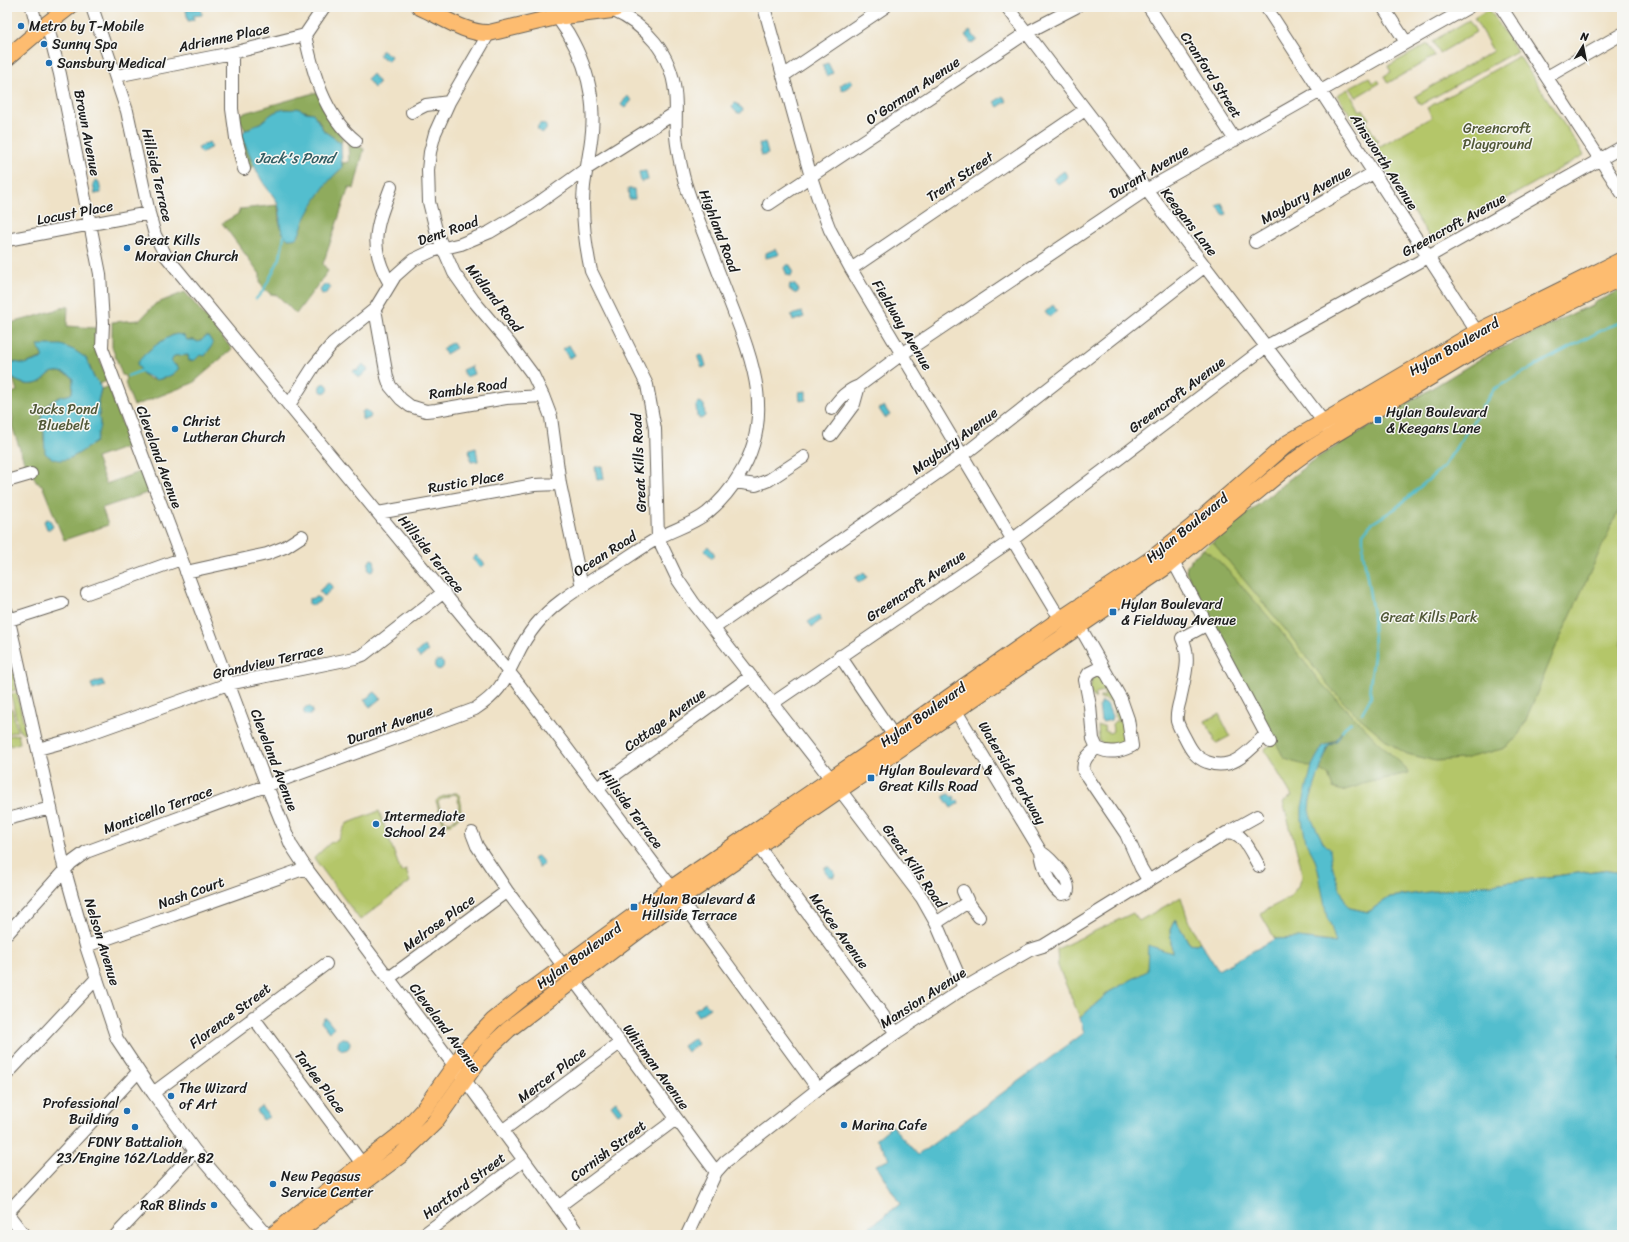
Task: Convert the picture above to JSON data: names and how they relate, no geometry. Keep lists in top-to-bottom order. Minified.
{"streets":{"main road":["Hylan Boulevard"],"street":["Adrienne Place","Cranford Street","O'Gorman Avenue","Brown Avenue","Ainsworth Avenue","Durant Avenue","Hillside Terrace","Trent Street","Maybury Avenue","Locust Place","Keegans Lane","Greencroft Avenue","Dent Road","Highland Road","Midland Road","Fieldway Avenue","Ramble Road","Cleveland Avenue","Great Kills Road","Rustic Place","Ocean Road","Grandview Terrace","Cottage Avenue","Waterside Parkway","Monticello Terrace","Nash Court","Melrose Place","McKee Avenue","Nelson Avenue","Mansion Avenue","Florence Street","Whitman Avenue","Mercer Place","Tarlee Place","Cornish Street","Hartford Street"]},"crossings":[["Adrienne Place","Hillside Terrace"],["Cranford Street","Durant Avenue"],["O'Gorman Avenue","Keegans Lane"],["O'Gorman Avenue","Fieldway Avenue"],["Brown Avenue","Locust Place"],["Brown Avenue","Cleveland Avenue"],["Ainsworth Avenue","Durant Avenue"],["Ainsworth Avenue","Maybury Avenue"],["Ainsworth Avenue","Greencroft Avenue"],["Ainsworth Avenue","Hylan Boulevard"],["Durant Avenue","Hillside Terrace"],["Durant Avenue","Keegans Lane"],["Durant Avenue","Fieldway Avenue"],["Durant Avenue","Cleveland Avenue"],["Durant Avenue","Ocean Road"],["Durant Avenue","Monticello Terrace"],["Hillside Terrace","Locust Place"],["Hillside Terrace","Dent Road"],["Hillside Terrace","Hylan Boulevard"],["Hillside Terrace","Rustic Place"],["Hillside Terrace","Ocean Road"],["Hillside Terrace","Grandview Terrace"],["Hillside Terrace","Cottage Avenue"],["Hillside Terrace","Mansion Avenue"],["Trent Street","Keegans Lane"],["Trent Street","Fieldway Avenue"],["Maybury Avenue","Keegans Lane"],["Maybury Avenue","Fieldway Avenue"],["Maybury Avenue","Great Kills Road"],["Locust Place","Cleveland Avenue"],["Keegans Lane","Greencroft Avenue"],["Keegans Lane","Hylan Boulevard"],["Greencroft Avenue","Fieldway Avenue"],["Greencroft Avenue","Great Kills Road"],["Dent Road","Highland Road"],["Dent Road","Midland Road"],["Dent Road","Ramble Road"],["Dent Road","Great Kills Road"],["Highland Road","Ocean Road"],["Midland Road","Ramble Road"],["Midland Road","Rustic Place"],["Midland Road","Ocean Road"],["Fieldway Avenue","Hylan Boulevard"],["Hylan Boulevard","Cleveland Avenue"],["Hylan Boulevard","Great Kills Road"],["Hylan Boulevard","Waterside Parkway"],["Hylan Boulevard","McKee Avenue"],["Hylan Boulevard","Whitman Avenue"],["Hylan Boulevard","Tarlee Place"],["Cleveland Avenue","Grandview Terrace"],["Cleveland Avenue","Monticello Terrace"],["Cleveland Avenue","Nash Court"],["Cleveland Avenue","Melrose Place"],["Cleveland Avenue","Mercer Place"],["Cleveland Avenue","Cornish Street"],["Cleveland Avenue","Hartford Street"],["Great Kills Road","Ocean Road"],["Great Kills Road","Cottage Avenue"],["Great Kills Road","Mansion Avenue"],["Grandview Terrace","Nelson Avenue"],["Monticello Terrace","Nelson Avenue"],["Nash Court","Nelson Avenue"],["Melrose Place","Whitman Avenue"],["McKee Avenue","Mansion Avenue"],["Nelson Avenue","Florence Street"],["Mansion Avenue","Whitman Avenue"],["Florence Street","Tarlee Place"],["Whitman Avenue","Mercer Place"],["Whitman Avenue","Cornish Street"]],"water":["Jack's Pond"],"parks":["Greencroft Playground","Jacks Pond Bluebelt","Great Kills Park"],"places":{"other":["Metro by T-Mobile","Sunny Spa","Sansbury Medical","Great Kills Moravian Church","Christ Lutheran Church","Intermediate School 24","The Wizard of Art","Professional Building","Marina Cafe","FDNY Battalion 23/Engine 162/Ladder 82","New Pegasus Service Center","RaR Blinds"],"transit":["Hylan Boulevard & Keegans Lane","Hylan Boulevard & Fieldway Avenue","Hylan Boulevard & Great Kills Road","Hylan Boulevard & Hillside Terrace"]},"north":"top"}
